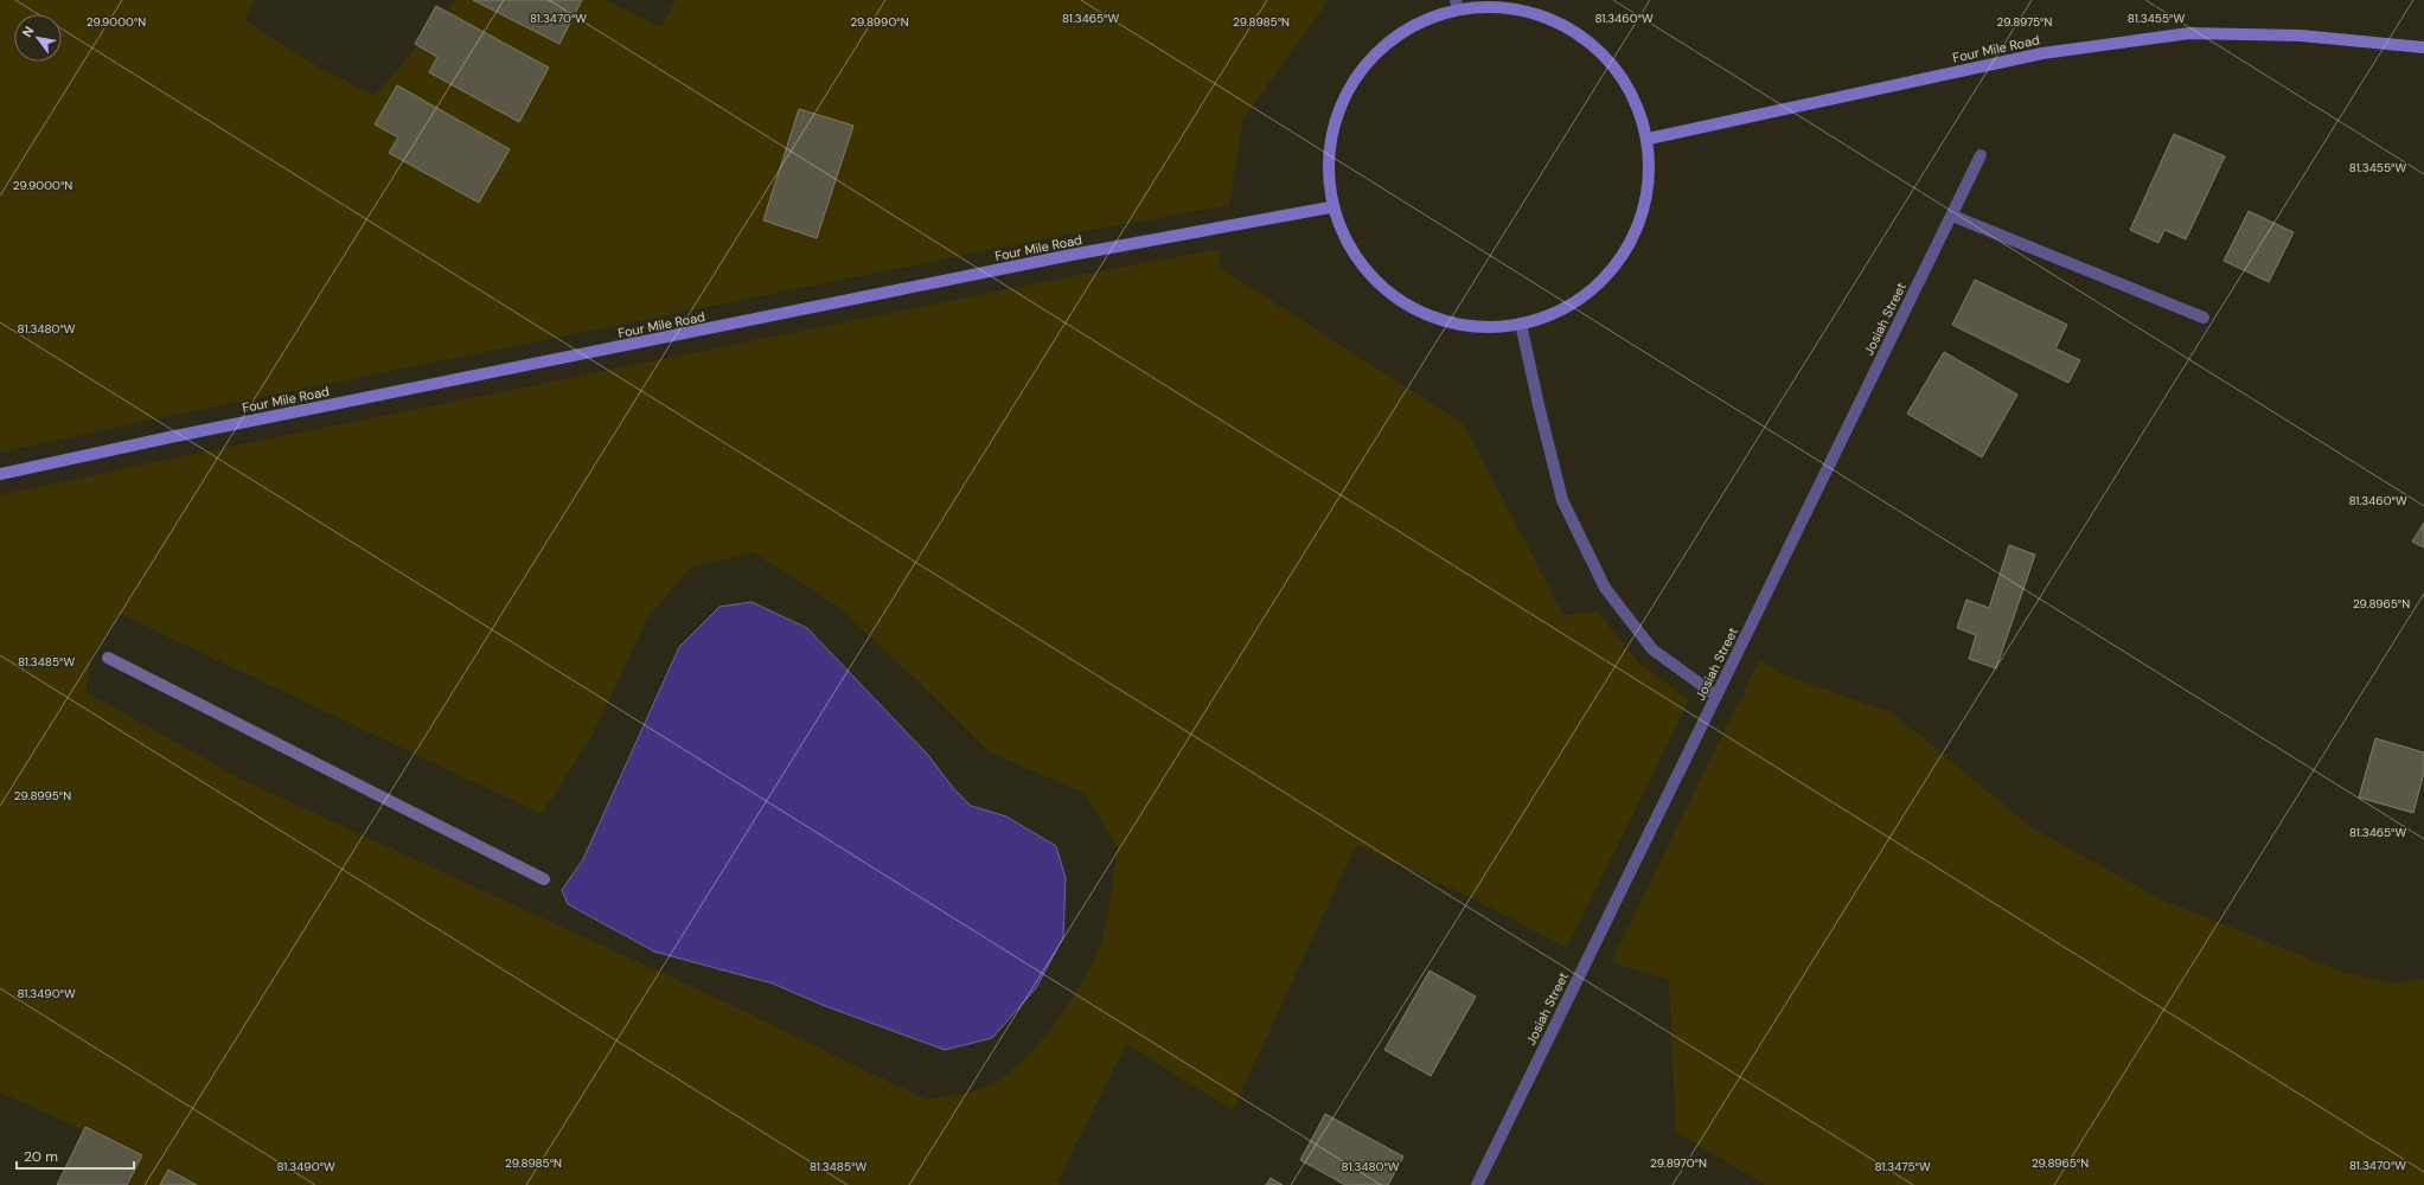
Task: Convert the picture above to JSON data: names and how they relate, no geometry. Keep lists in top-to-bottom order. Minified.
{"streets":{"main road":["Four Mile Road"],"street":["Josiah Street"]},"scale_bar":"20 m","north":"top left","coordinates":["81.3465°W","81.3455°W","81.3460°W","81.3470°W","29.9000°N","29.8990°N","29.8985°N","29.8975°N","81.3480°W","29.8965°N","81.3485°W","29.8995°N","81.3490°W","29.8970°N","81.3475°W"]}
